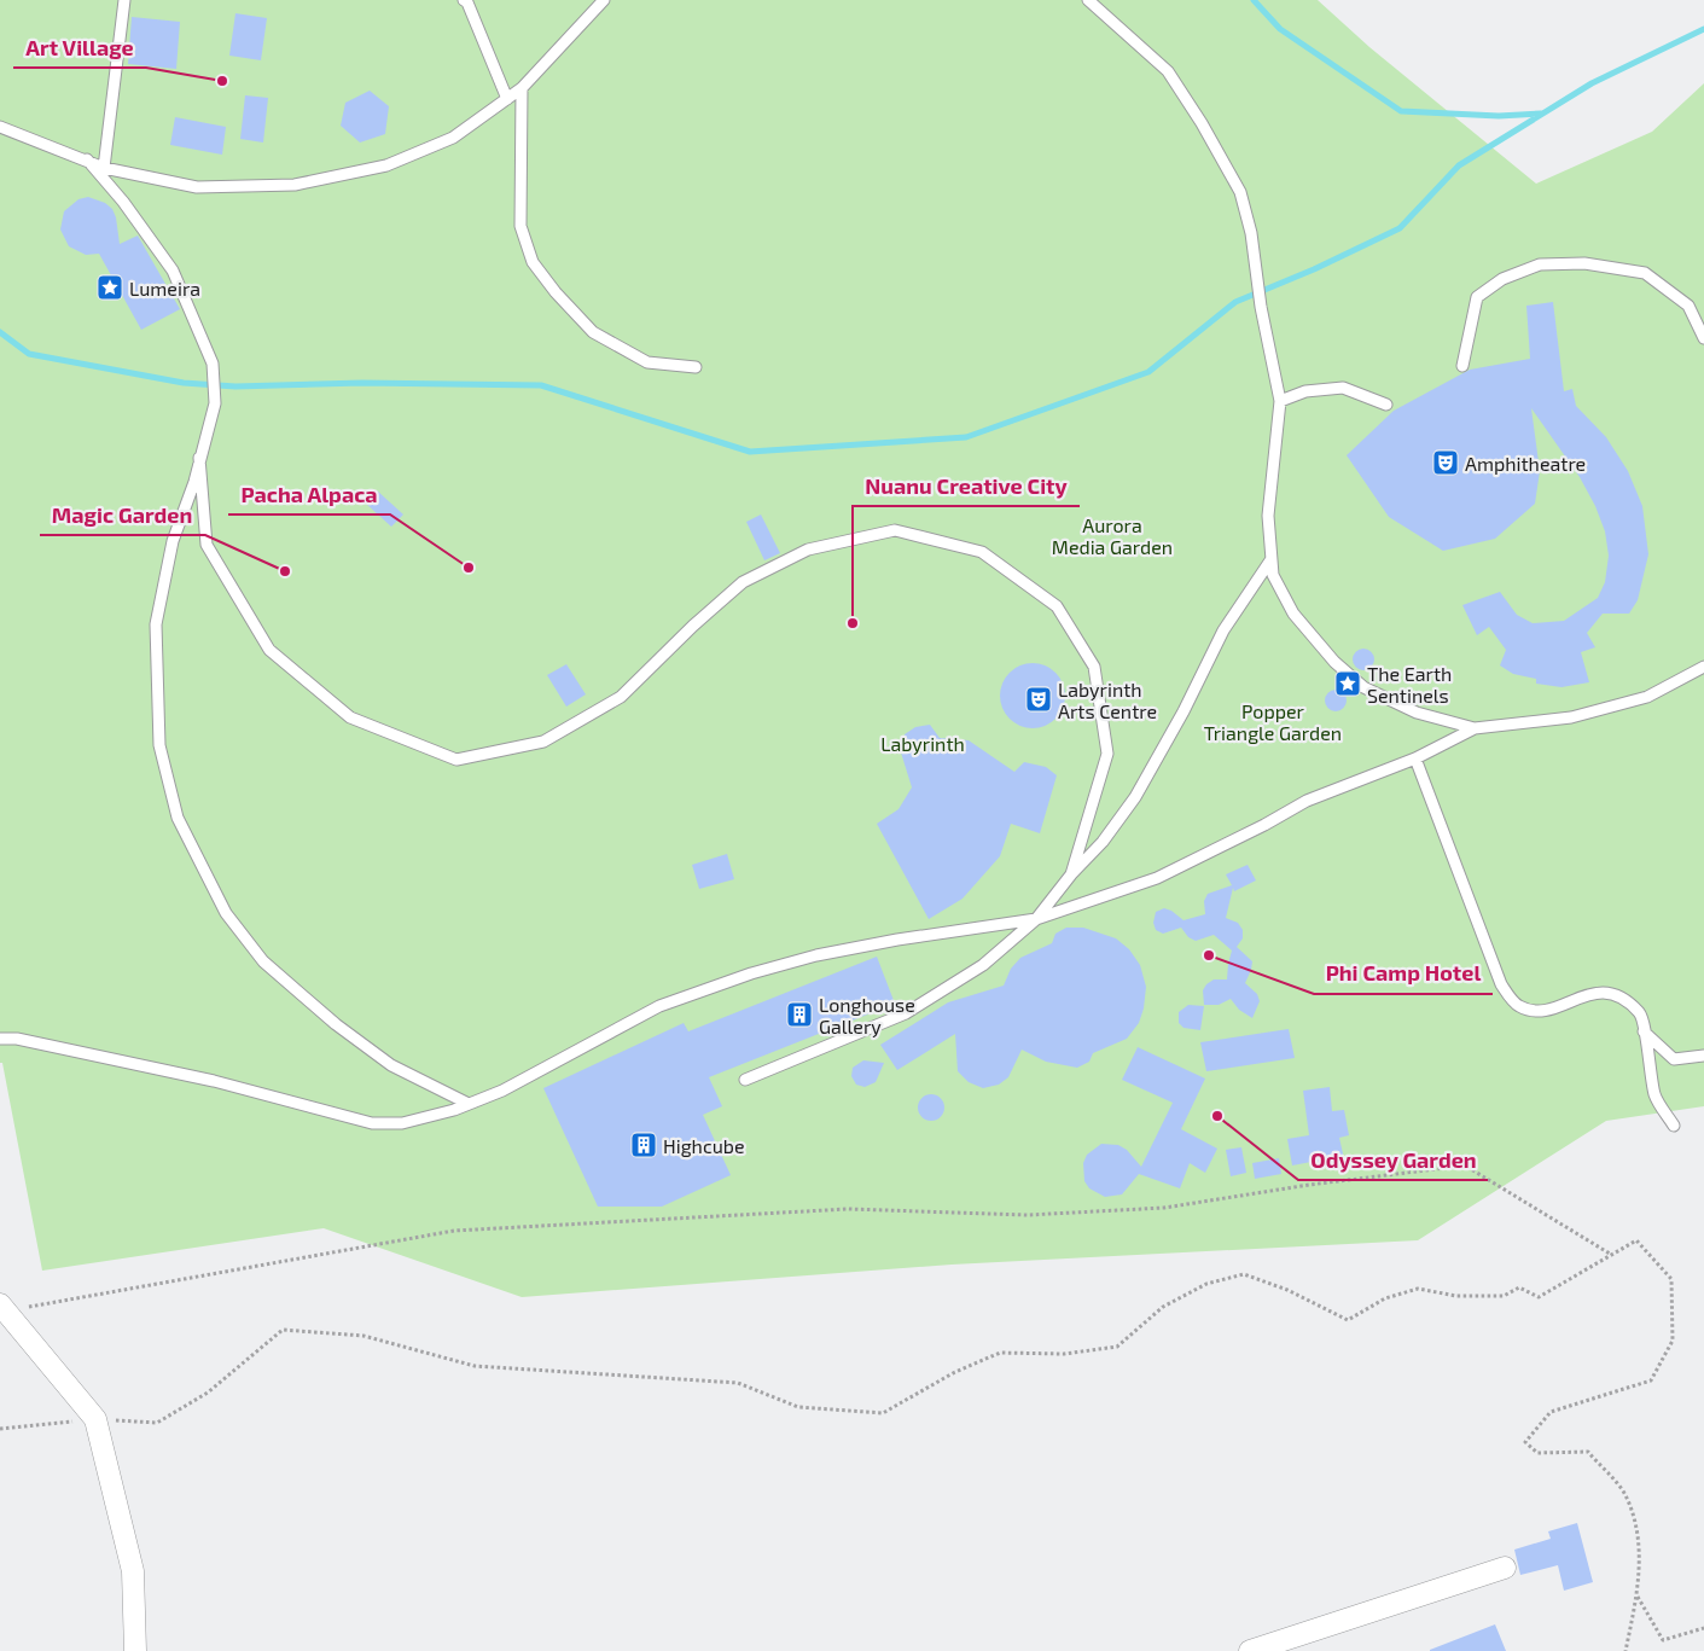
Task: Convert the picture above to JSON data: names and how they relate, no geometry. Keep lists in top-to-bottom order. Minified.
{"parks":["Aurora Media Garden","Popper Triangle Garden","Labyrinth"],"places":{"other":["Art Village","Pacha Alpaca","Magic Garden","Nuanu Creative City","Phi Camp Hotel","Odyssey Garden"],"place":["Lumeira","The Earth Sentinels"],"theatre":["Amphitheatre","Labyrinth Arts Centre"],"building":["Longhouse Gallery","Highcube"]}}
